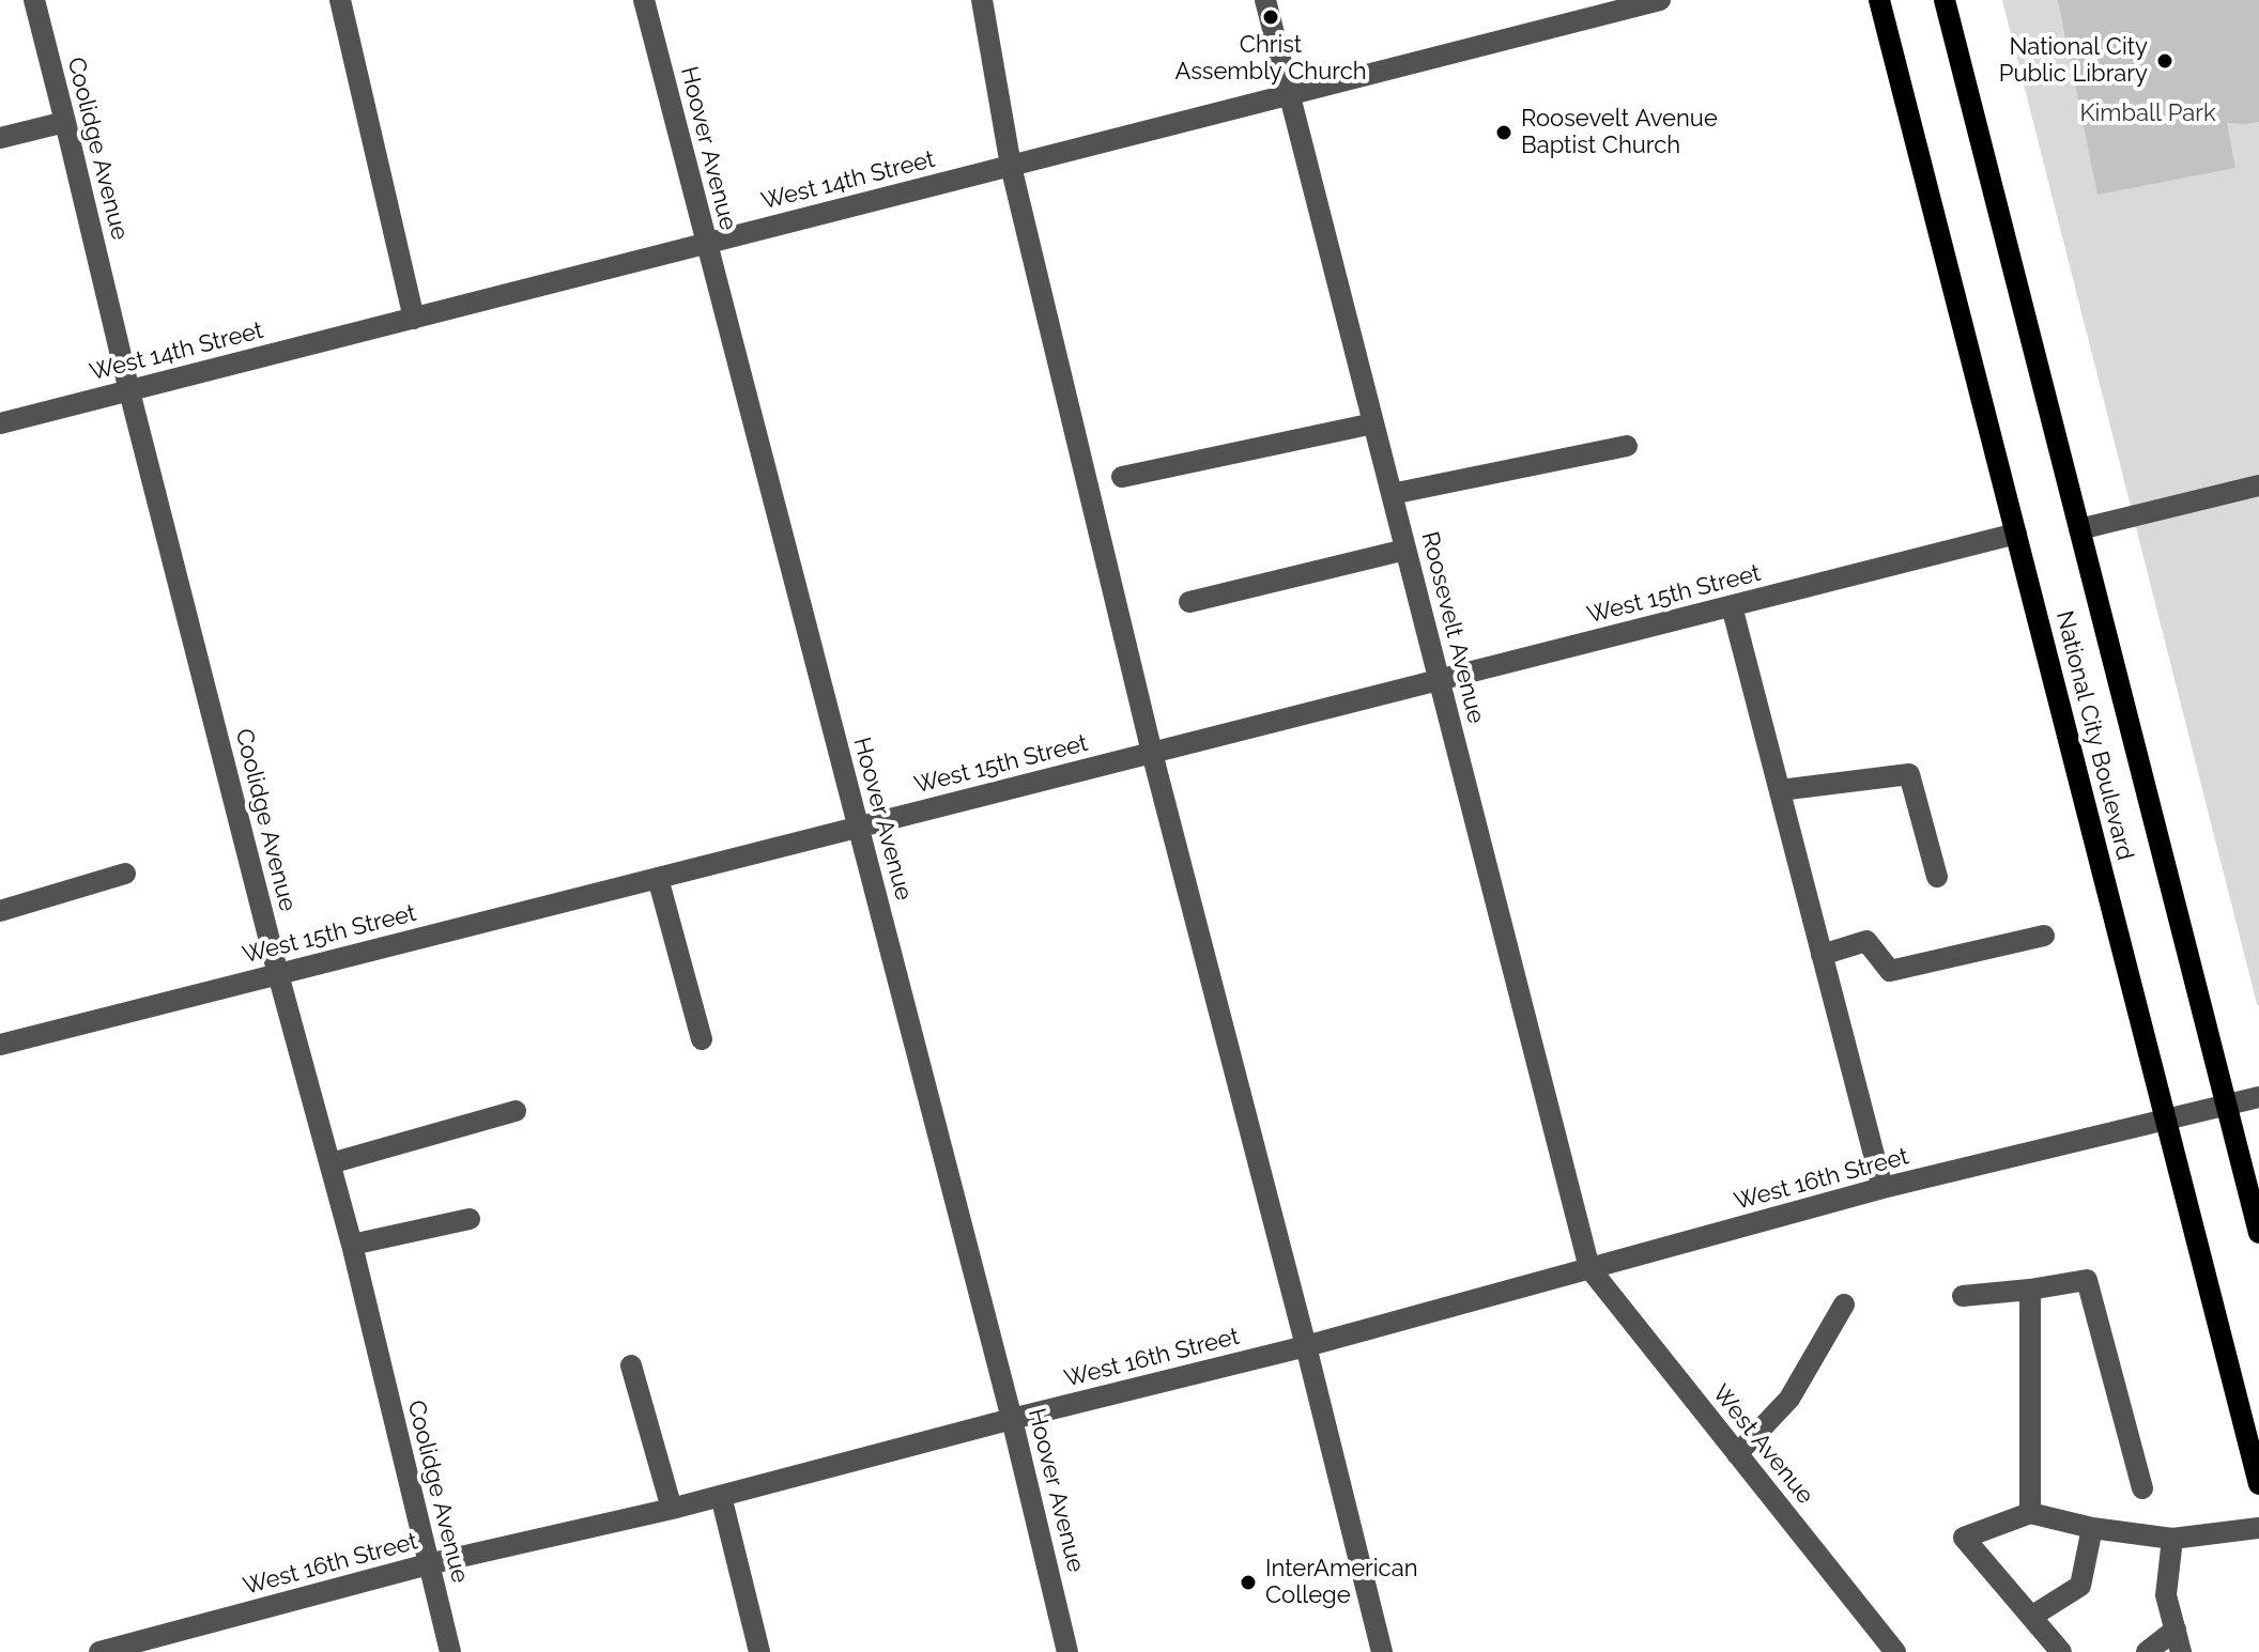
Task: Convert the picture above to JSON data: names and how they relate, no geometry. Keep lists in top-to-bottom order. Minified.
{"streets":{"main road":["National City Boulevard"],"street":["Coolidge Avenue","Hoover Avenue","West 14th Street","West 15th Street","Roosevelt Avenue","West 16th Street","West Avenue"]},"crossings":[["Coolidge Avenue","West 14th Street"],["Coolidge Avenue","West 15th Street"],["Coolidge Avenue","West 16th Street"],["Hoover Avenue","West 14th Street"],["Hoover Avenue","West 15th Street"],["Hoover Avenue","West 16th Street"],["West 14th Street","Roosevelt Avenue"],["West 15th Street","Roosevelt Avenue"],["West 15th Street","National City Boulevard"],["Roosevelt Avenue","West 16th Street"],["Roosevelt Avenue","West Avenue"],["National City Boulevard","West 16th Street"],["West 16th Street","West Avenue"]],"parks":["Kimball Park"],"places":["Christ Assembly Church","National City Public Library","Roosevelt Avenue Baptist Church","InterAmerican College"]}
